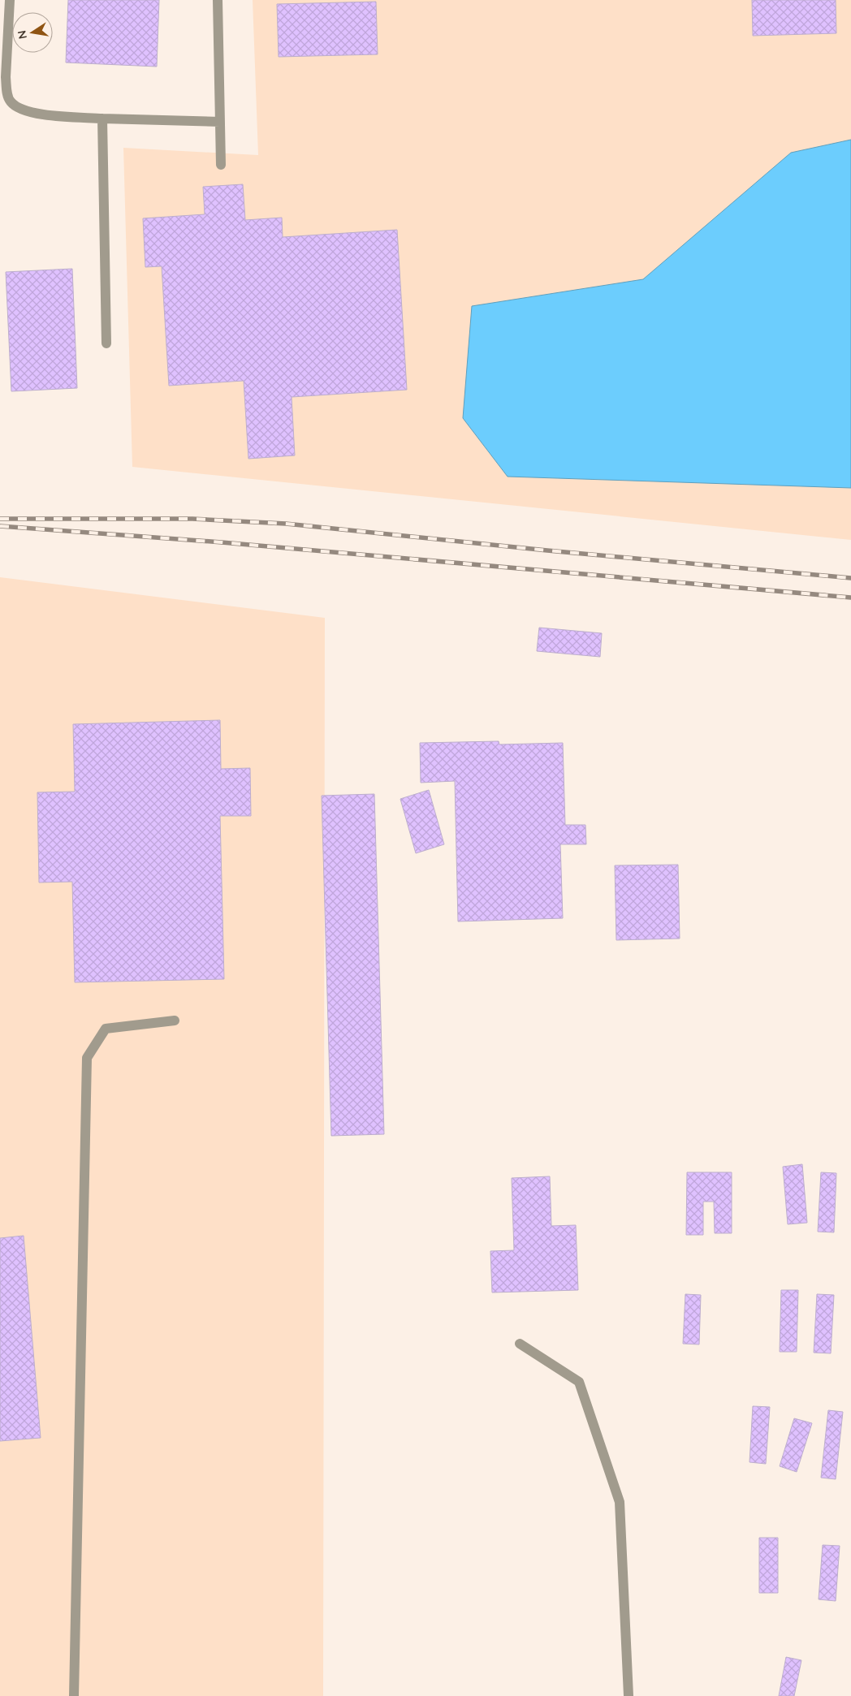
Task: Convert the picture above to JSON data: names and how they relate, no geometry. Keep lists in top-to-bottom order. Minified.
{"north":"left"}
